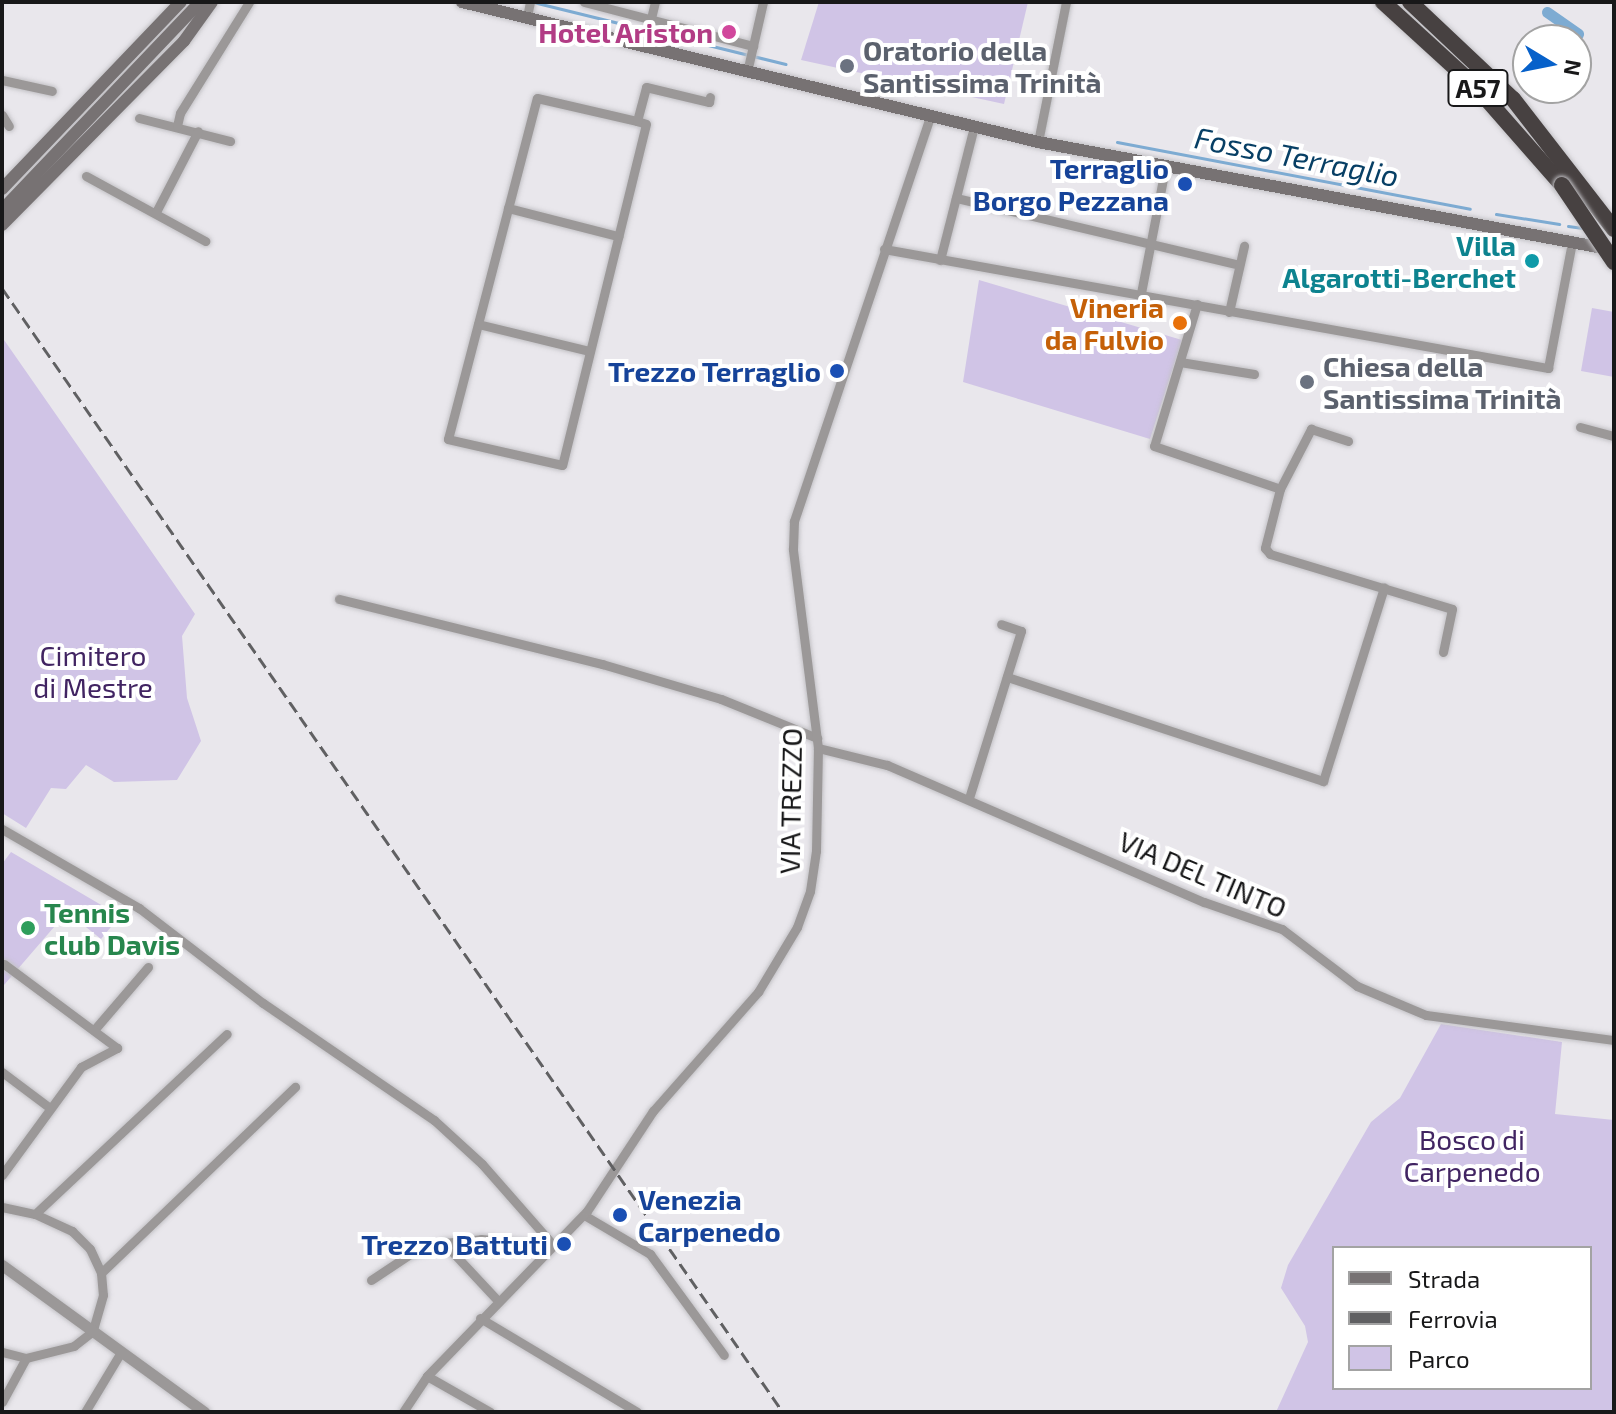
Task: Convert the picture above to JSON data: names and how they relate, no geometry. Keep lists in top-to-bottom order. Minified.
{"streets":{"highway":["A57"],"street":["VIA TREZZO","VIA DEL TINTO"]},"crossings":[["VIA TREZZO","VIA DEL TINTO"]],"water":["Fosso Terraglio"],"parks":["Cimitero di Mestre","Bosco di Carpenedo"],"places":["Hotel Ariston","Oratorio della Santissima Trinità","Terraglio Borgo Pezzana","Villa Algarotti-Berchet","Vineria da Fulvio","Trezzo Terraglio","Chiesa della Santissima Trinità","Tennis club Davis","Venezia Carpenedo","Trezzo Battuti"],"legend":["Strada","Ferrovia","Parco"],"north":"right"}
